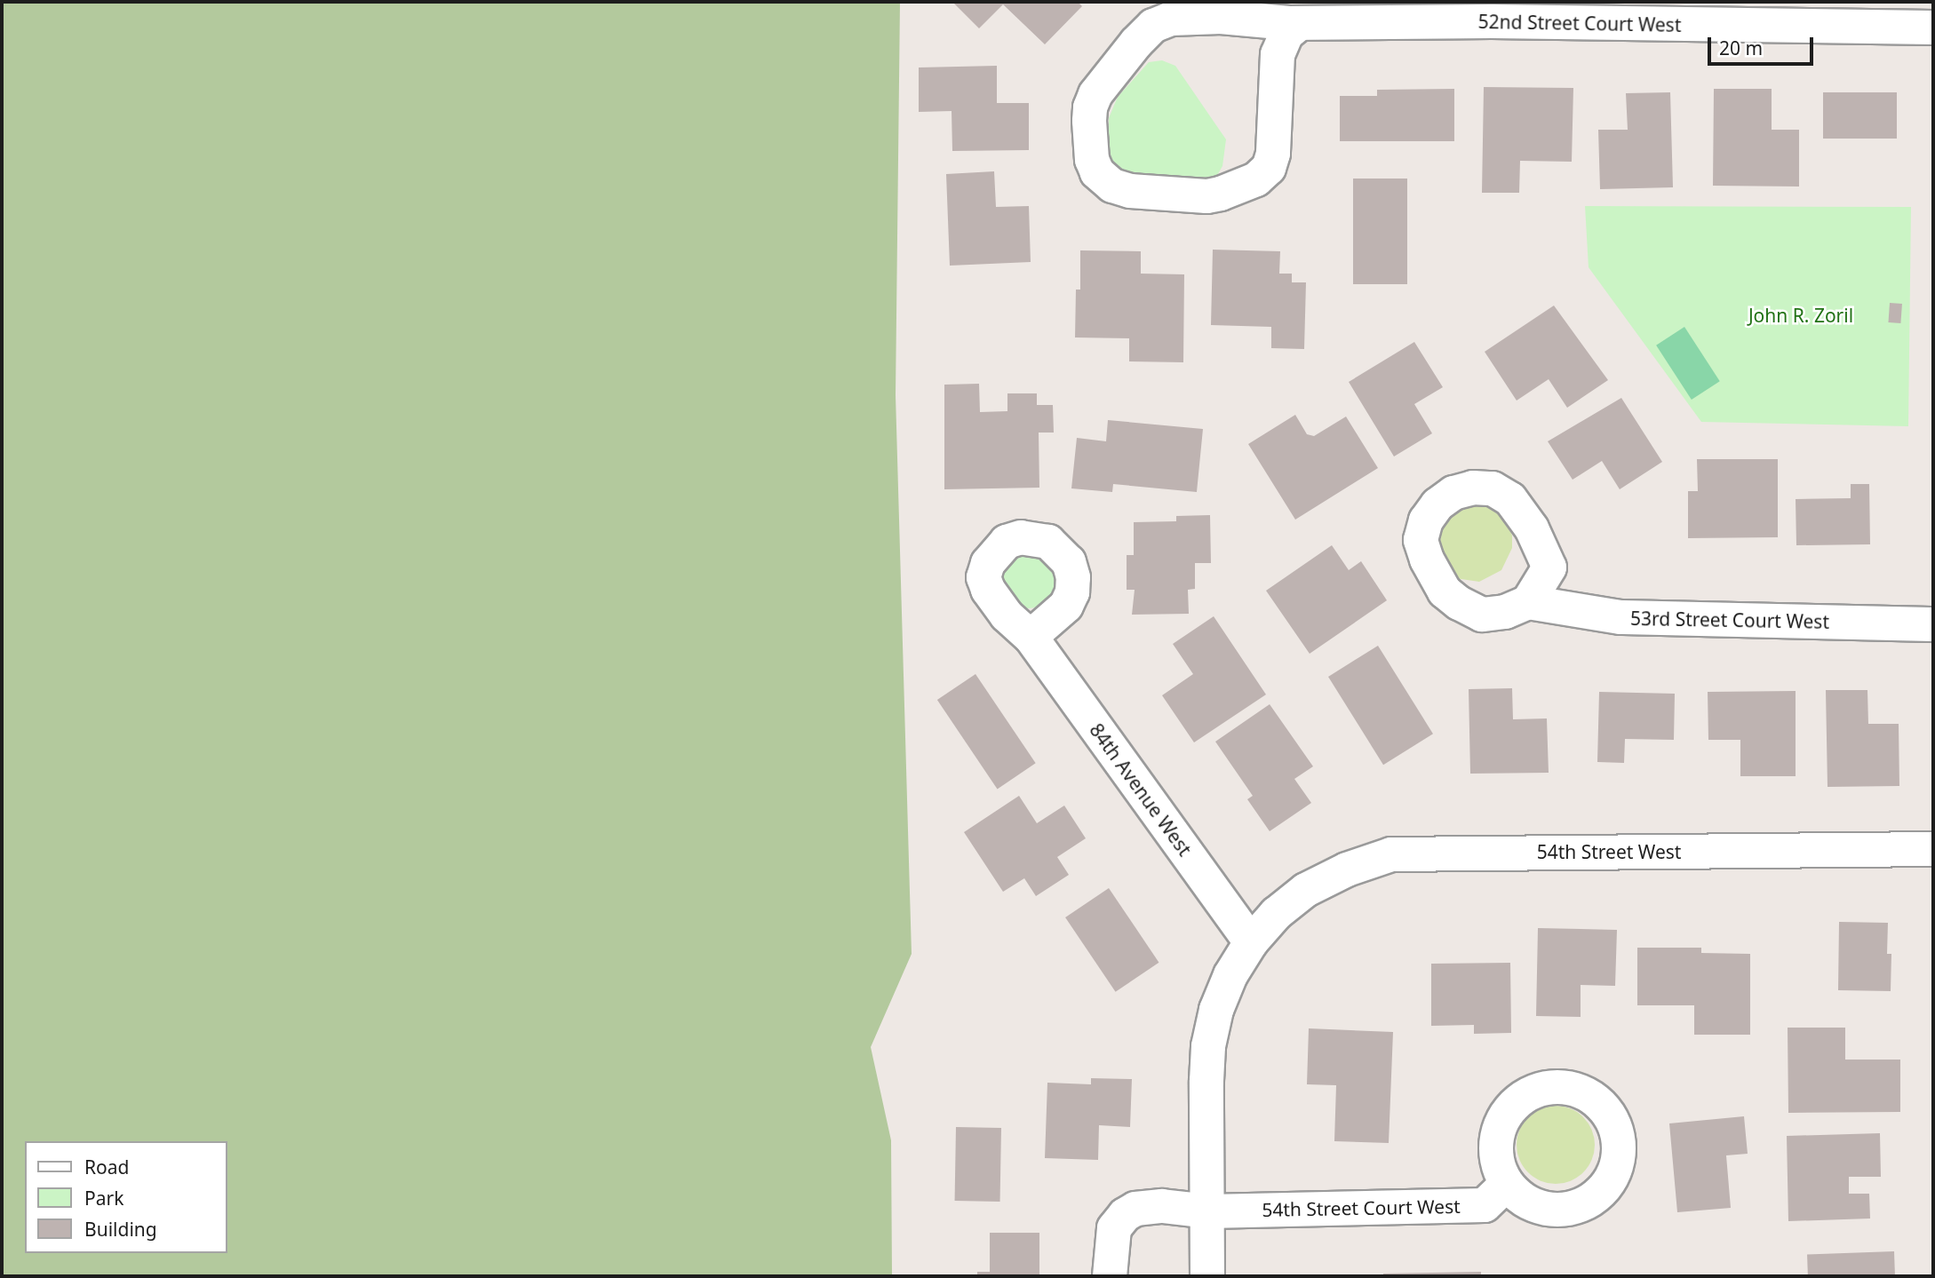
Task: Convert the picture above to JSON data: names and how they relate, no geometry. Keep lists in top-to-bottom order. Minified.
{"streets":{"street":["52nd Street Court West","53rd Street Court West","84th Avenue West","54th Street West","54th Street Court West"]},"crossings":[["84th Avenue West","54th Street West"],["54th Street West","54th Street Court West"]],"parks":["John R. Zoril"],"legend":["Road","Park","Building"],"scale_bar":"20 m"}
